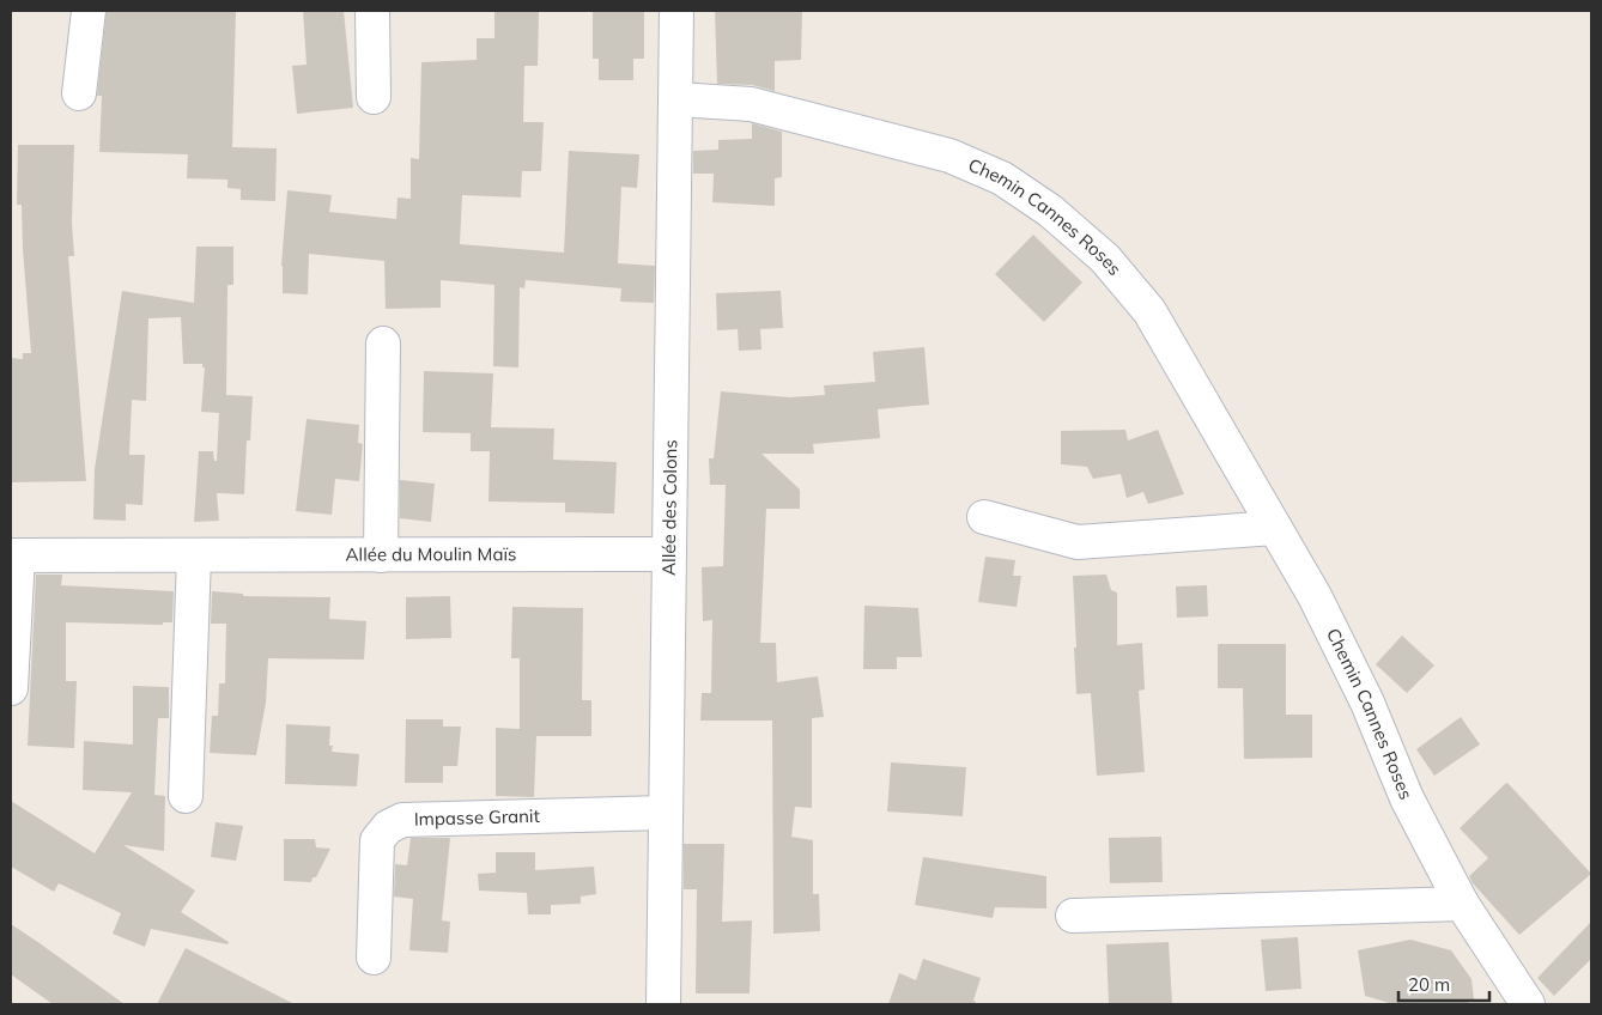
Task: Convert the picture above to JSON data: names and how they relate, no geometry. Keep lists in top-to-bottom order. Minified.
{"streets":{"street":["Chemin Cannes Roses","Allée des Colons","Allée du Moulin Maïs","Impasse Granit"]},"crossings":[["Chemin Cannes Roses","Allée des Colons"],["Allée des Colons","Allée du Moulin Maïs"],["Allée des Colons","Impasse Granit"]],"scale_bar":"20 m"}
